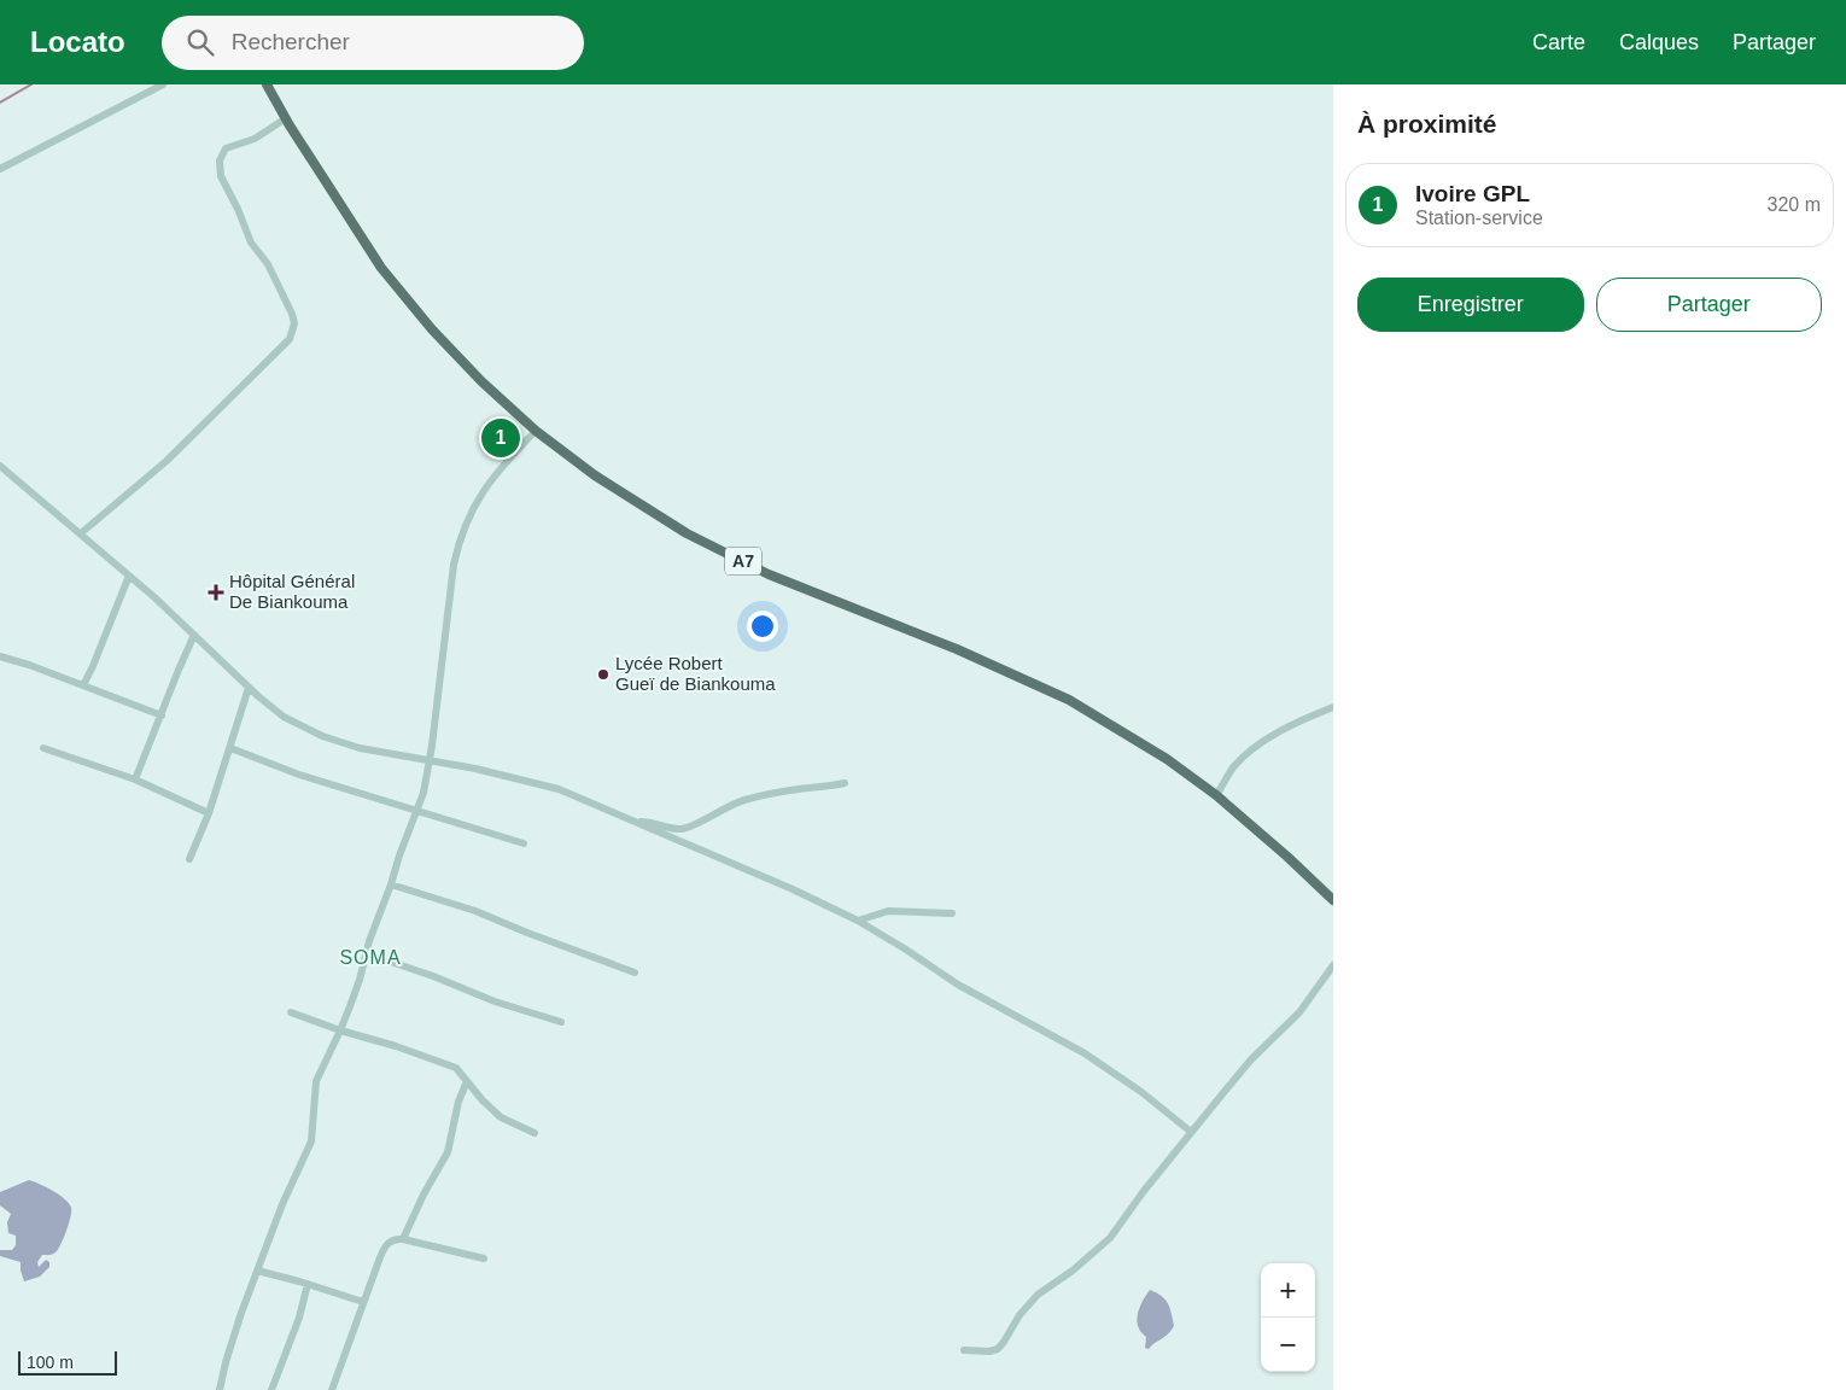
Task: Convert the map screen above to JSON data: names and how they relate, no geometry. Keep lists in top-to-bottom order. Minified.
{"streets":{"main road":["A7"]},"districts":["SOMA"],"places":{"health":["Hôpital Général De Biankouma"],"other":["Lycée Robert Gueï de Biankouma"]},"scale_bar":"100 m","page":{"header":"Locato","search":"Rechercher","nav":["Carte","Calques","Partager"],"heading":"À proximité","list":[{"mark":"1","name":"Ivoire GPL","note":"Station-service","value":"320 m"}],"buttons":["Enregistrer","Partager"],"pins":"1","map_buttons":["+","−"],"scale":"100 m"}}
